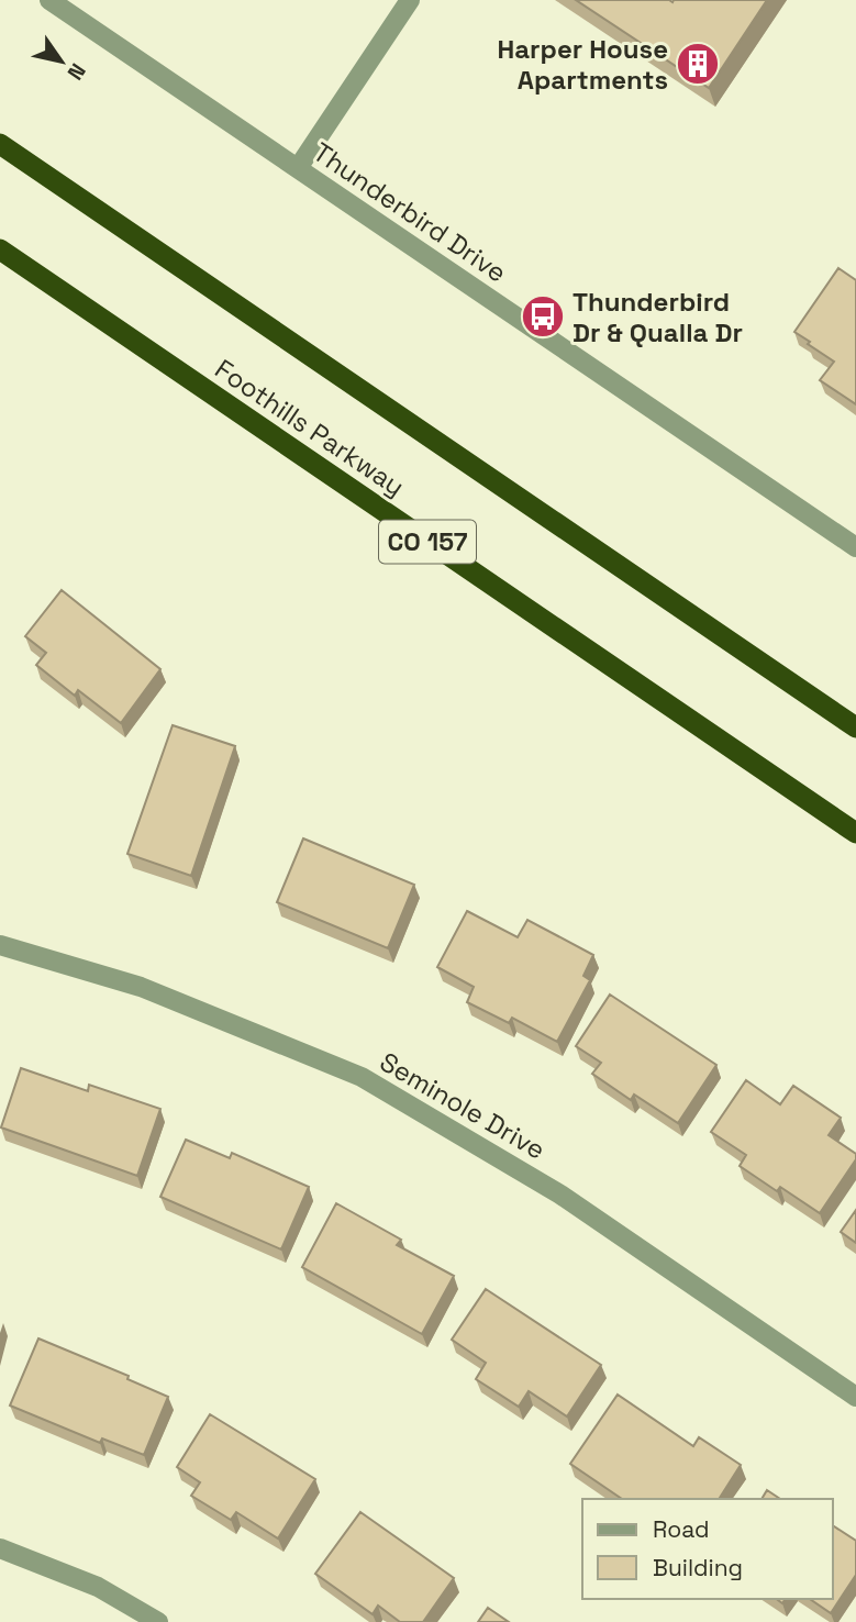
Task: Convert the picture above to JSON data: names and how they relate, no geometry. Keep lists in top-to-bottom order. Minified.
{"streets":{"highway":["Foothills Parkway","CO 157"],"street":["Thunderbird Drive","Seminole Drive"]},"places":{"building":["Harper House Apartments"],"bus stop":["Thunderbird Dr & Qualla Dr"]},"legend":["Road","Building"],"north":"bottom right"}
